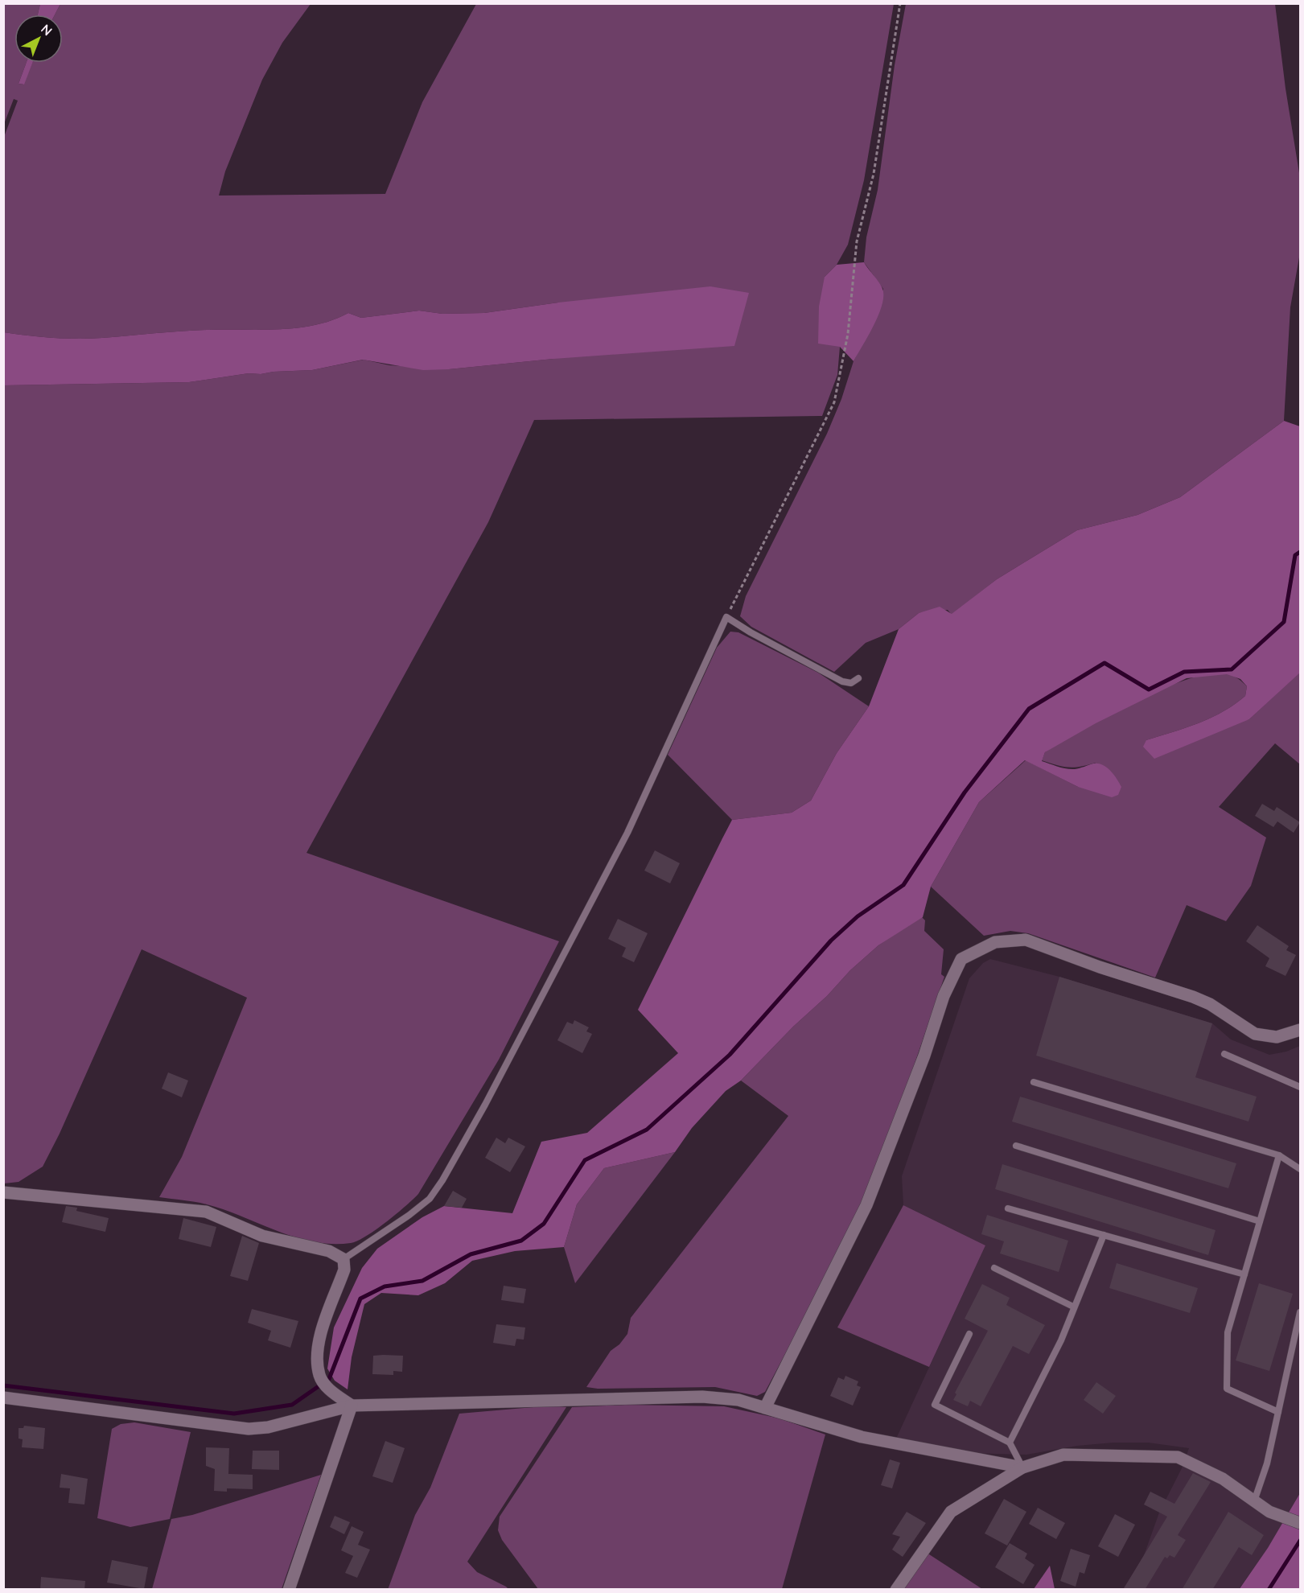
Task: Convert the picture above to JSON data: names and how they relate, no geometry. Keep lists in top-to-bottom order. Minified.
{"north":"top right"}
